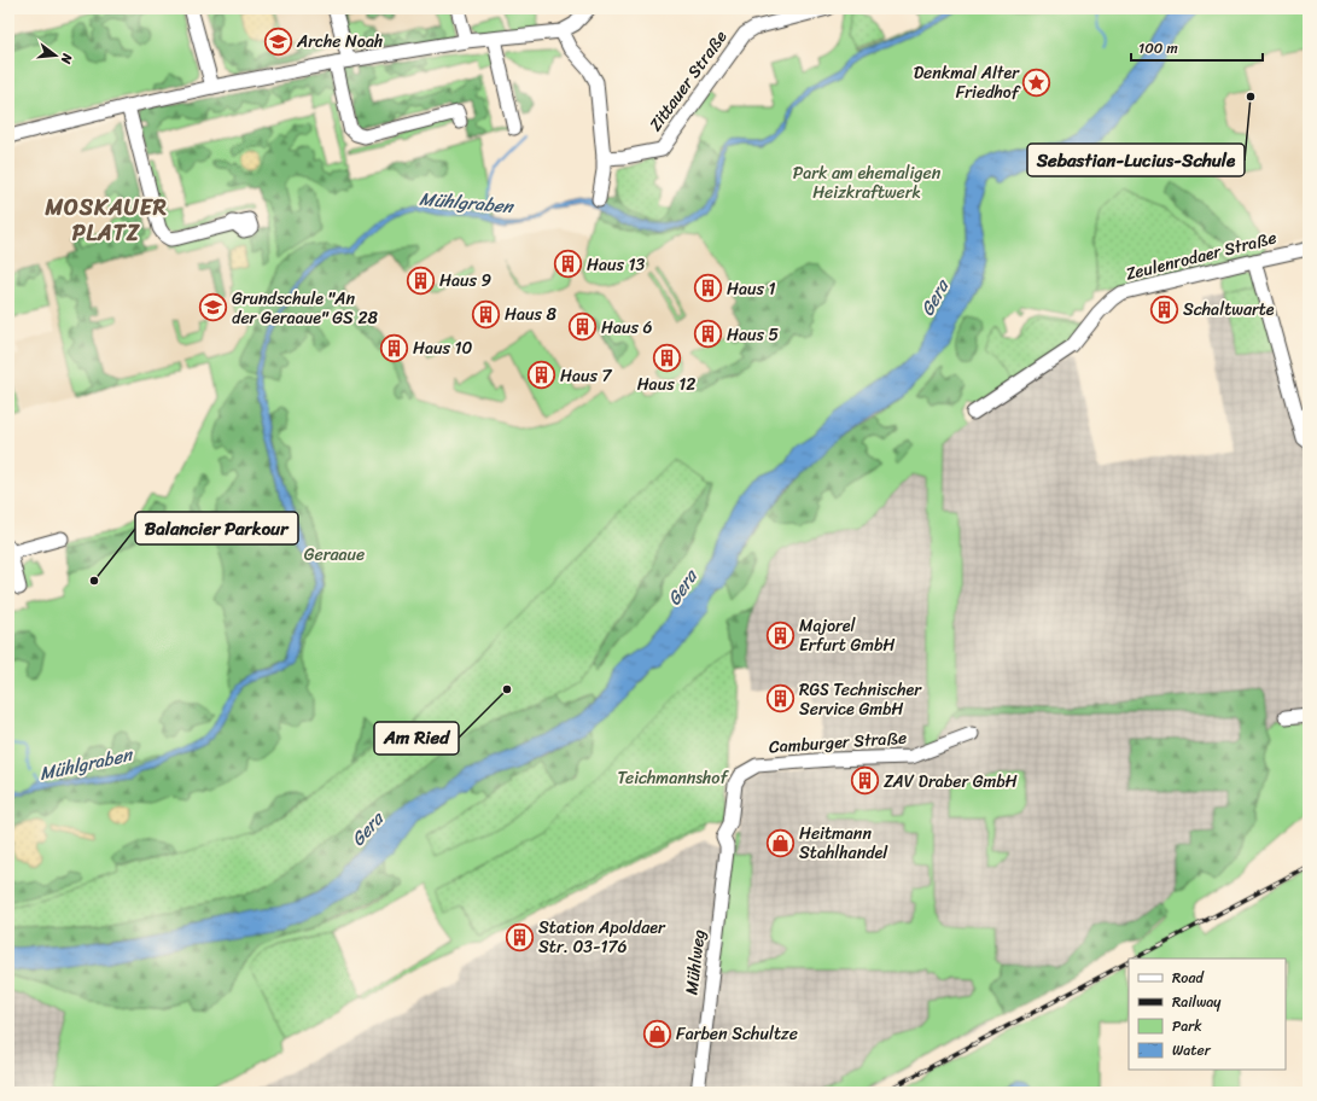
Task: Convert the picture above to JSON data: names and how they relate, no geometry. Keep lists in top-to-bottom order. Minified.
{"streets":{"street":["Zittauer Straße","Zeulenrodaer Straße","Camburger Straße","Mühlweg"]},"crossings":[["Camburger Straße","Mühlweg"]],"districts":["MOSKAUER PLATZ"],"water":["Mühlgraben","Gera"],"parks":["Park am ehemaligen Heizkraftwerk","Geraaue","Teichmannshof"],"places":{"school or university":["Arche Noah","Grundschule \"An der Geraaue\" GS 28"],"place":["Denkmal Alter Friedhof"],"other":["Sebastian-Lucius-Schule","Balancier Parkour","Am Ried"],"building":["Haus 13","Haus 9","Haus 1","Schaltwarte","Haus 8","Haus 6","Haus 5","Haus 10","Haus 12","Haus 7","Majorel Erfurt GmbH","RGS Technischer Service GmbH","ZAV Draber GmbH","Station Apoldaer Str. 03-176"],"shop":["Heitmann Stahlhandel","Farben Schultze"]},"legend":["Road","Railway","Park","Water"],"scale_bar":"100 m","north":"right"}
